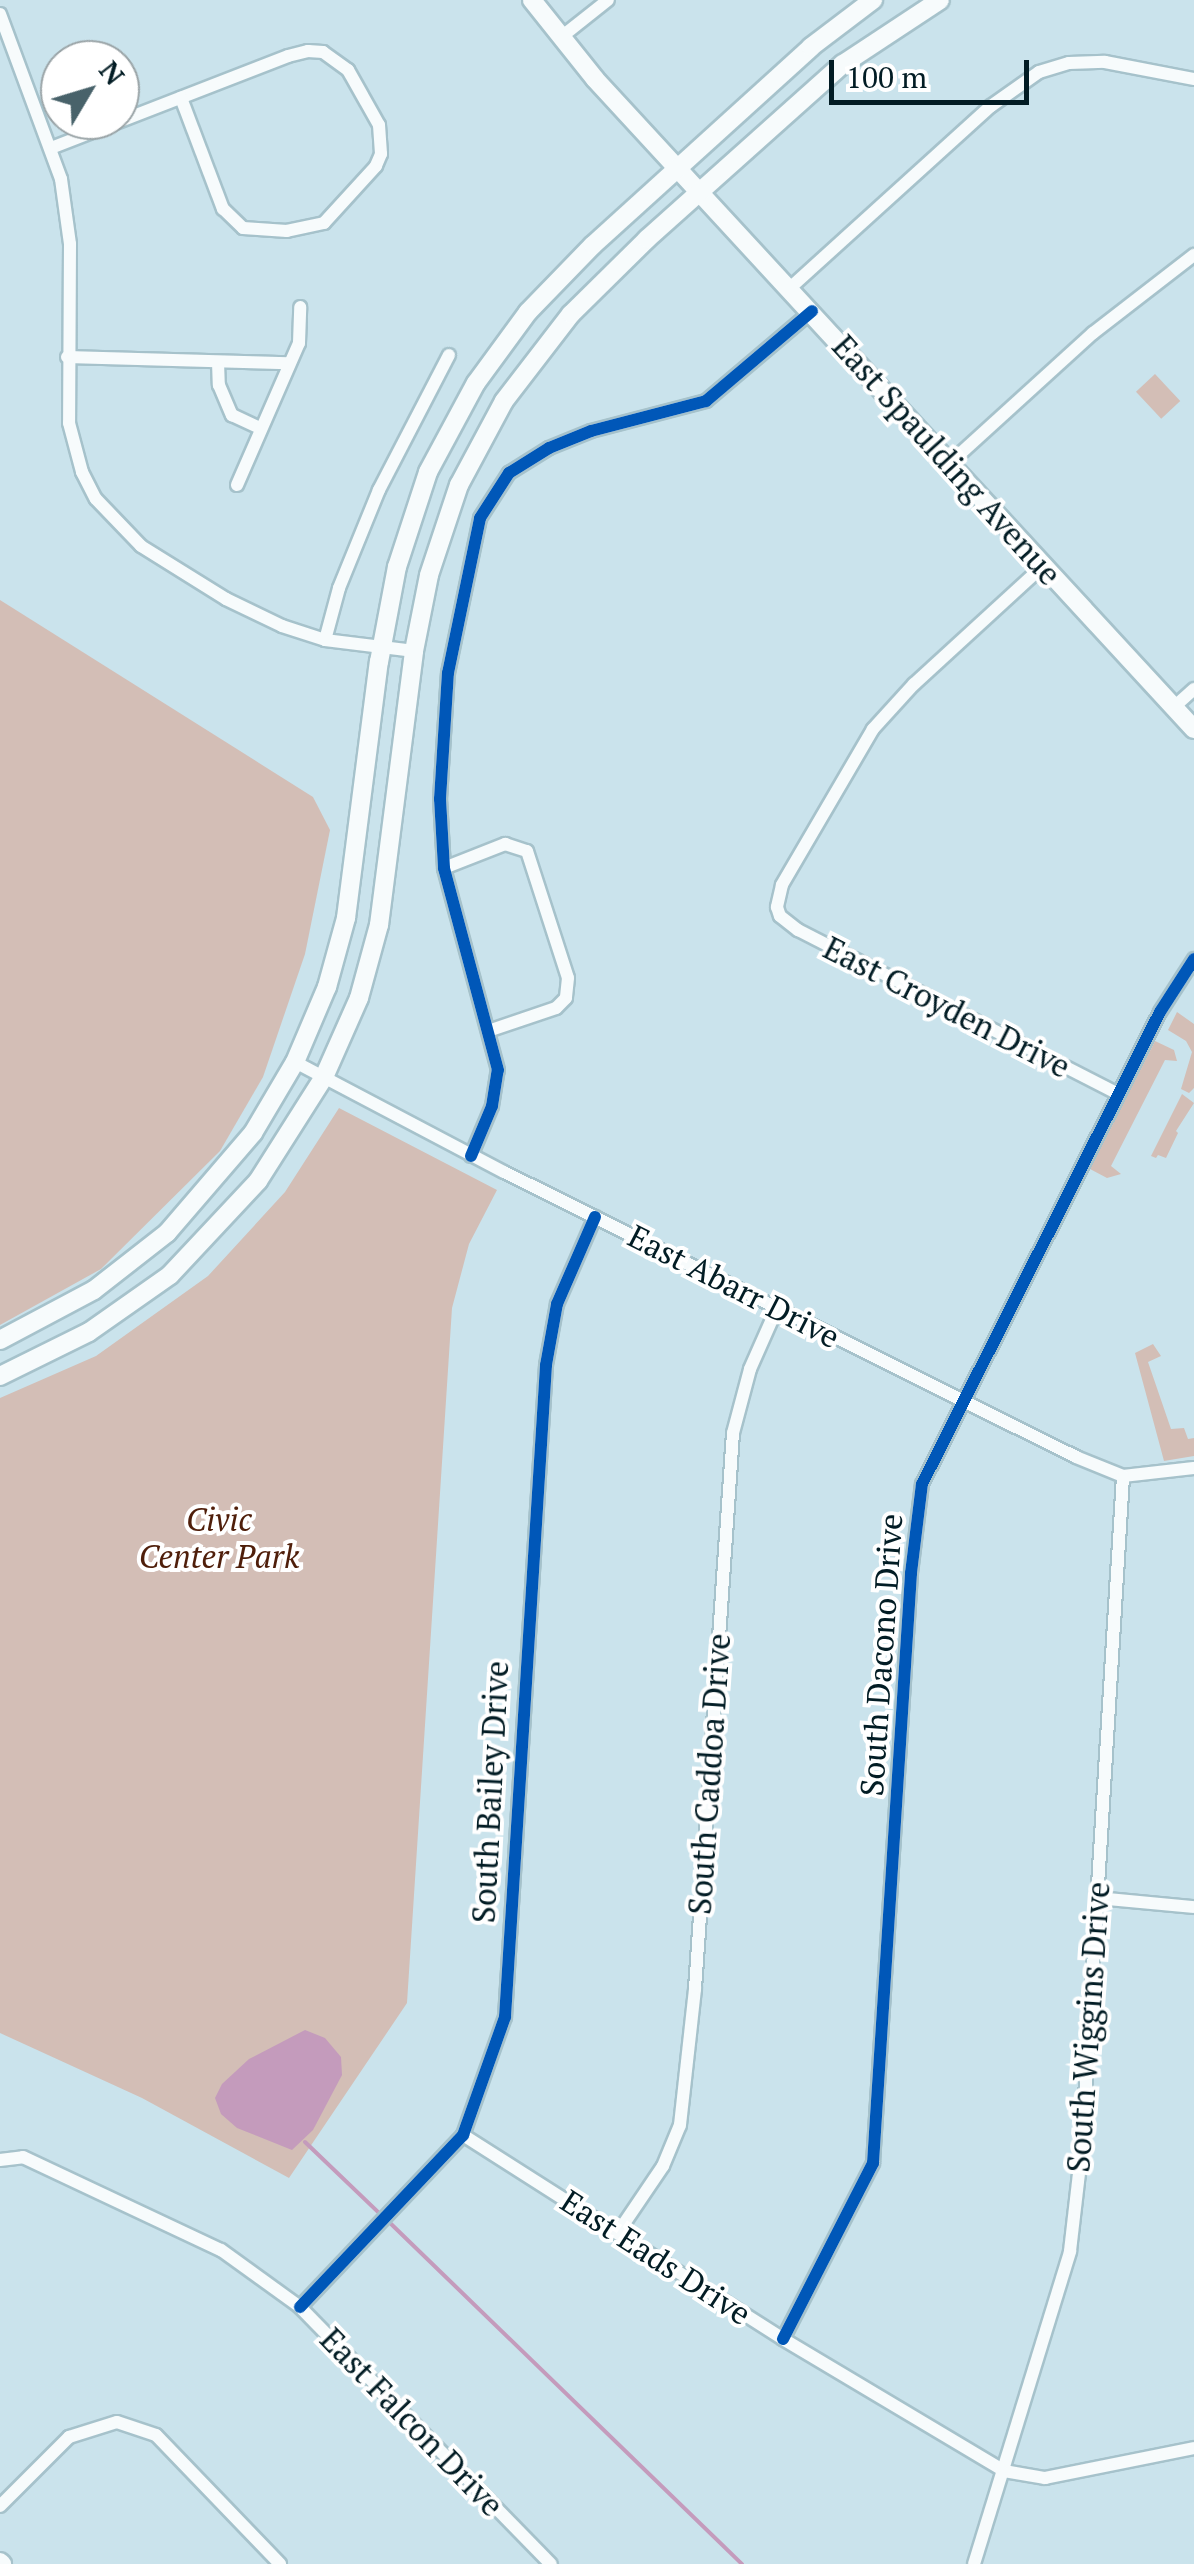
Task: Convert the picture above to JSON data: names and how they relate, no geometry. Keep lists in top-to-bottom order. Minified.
{"streets":{"main road":["East Spaulding Avenue"],"street":["East Croyden Drive","East Abarr Drive","South Dacono Drive","South Caddoa Drive","South Bailey Drive","South Wiggins Drive","East Eads Drive","East Falcon Drive"]},"crossings":[["East Spaulding Avenue","East Croyden Drive"],["East Croyden Drive","South Dacono Drive"],["East Abarr Drive","South Dacono Drive"],["East Abarr Drive","South Caddoa Drive"],["East Abarr Drive","South Bailey Drive"],["East Abarr Drive","South Wiggins Drive"],["South Dacono Drive","East Eads Drive"],["South Caddoa Drive","East Eads Drive"],["South Bailey Drive","East Eads Drive"],["South Bailey Drive","East Falcon Drive"],["South Wiggins Drive","East Eads Drive"]],"parks":["Civic Center Park"],"scale_bar":"100 m","north":"top right"}
